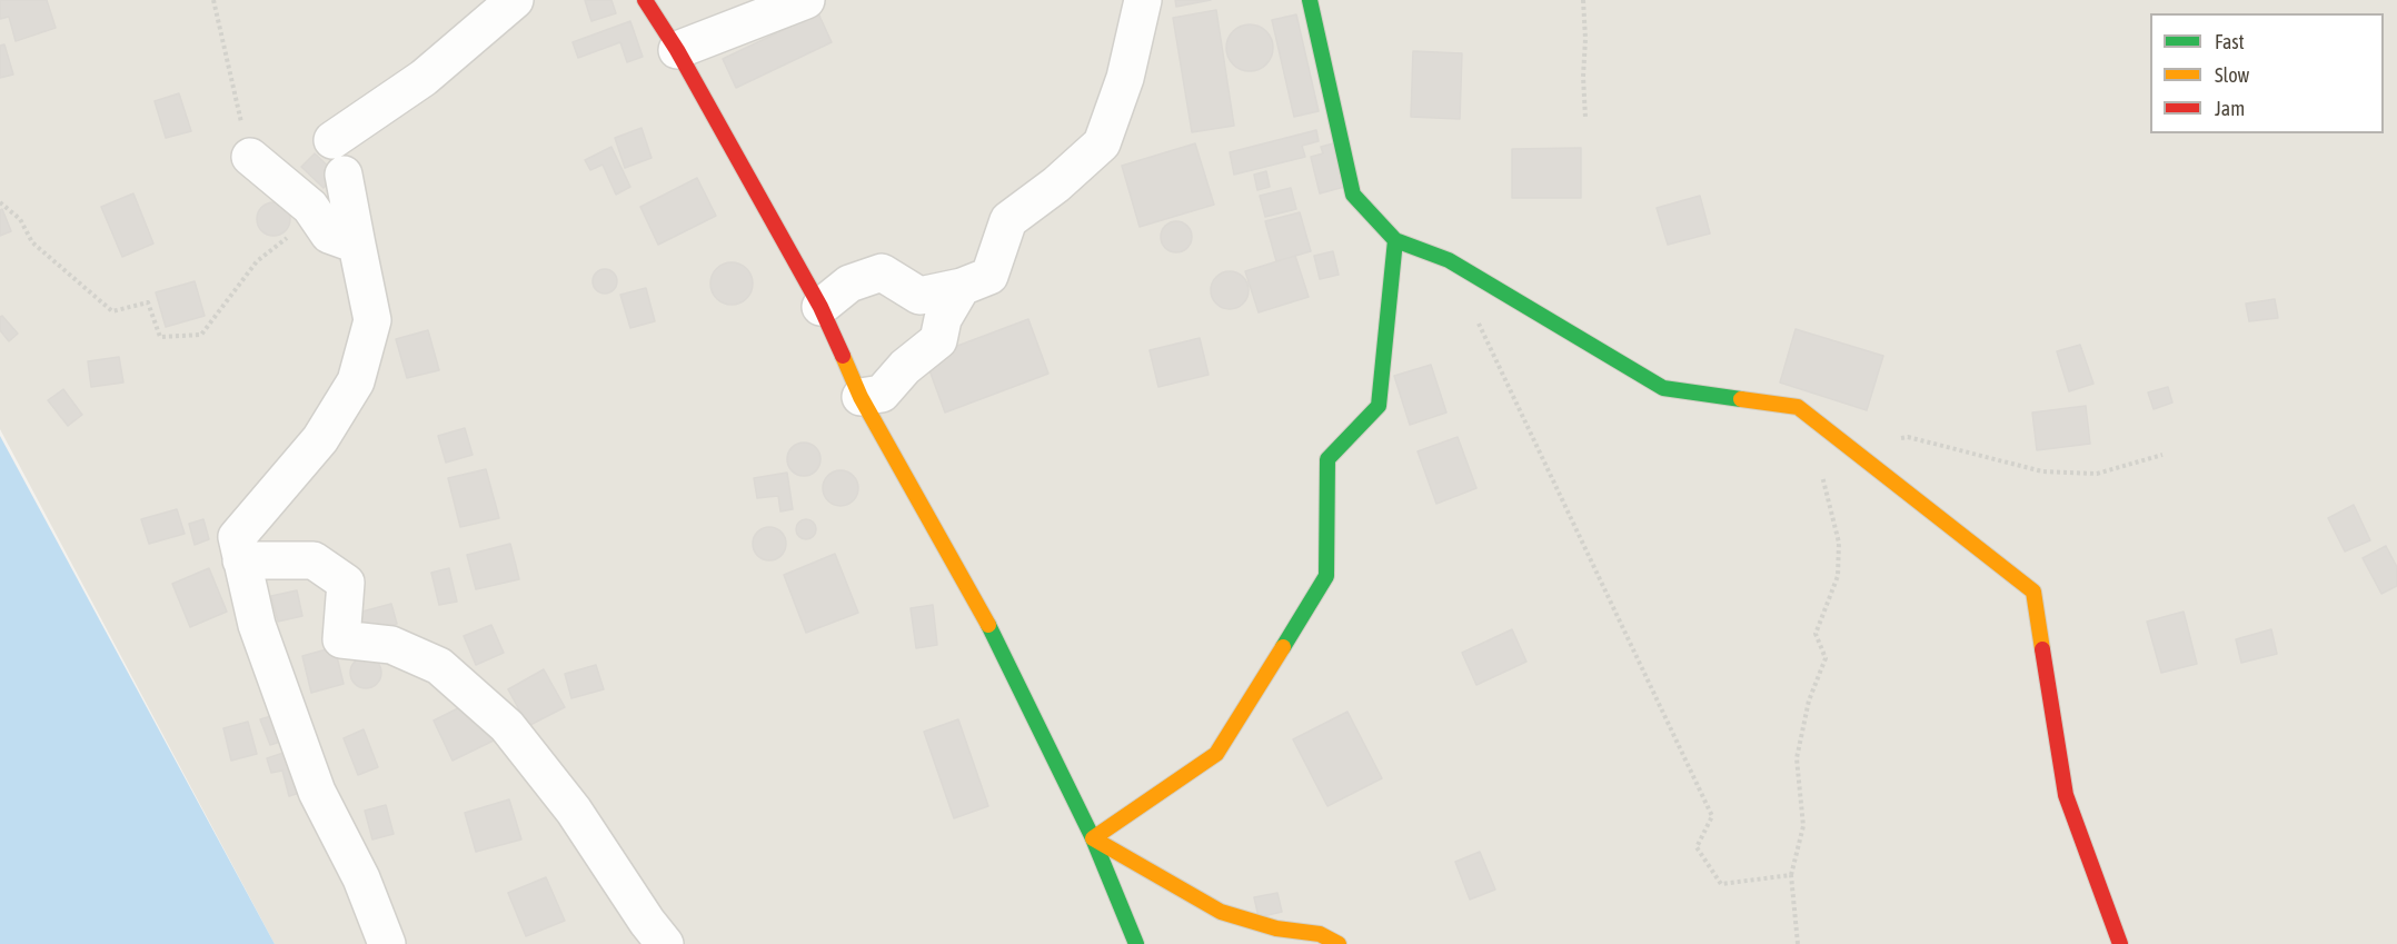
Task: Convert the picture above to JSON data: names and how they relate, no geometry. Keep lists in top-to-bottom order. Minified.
{"legend":["Fast","Slow","Jam"]}
